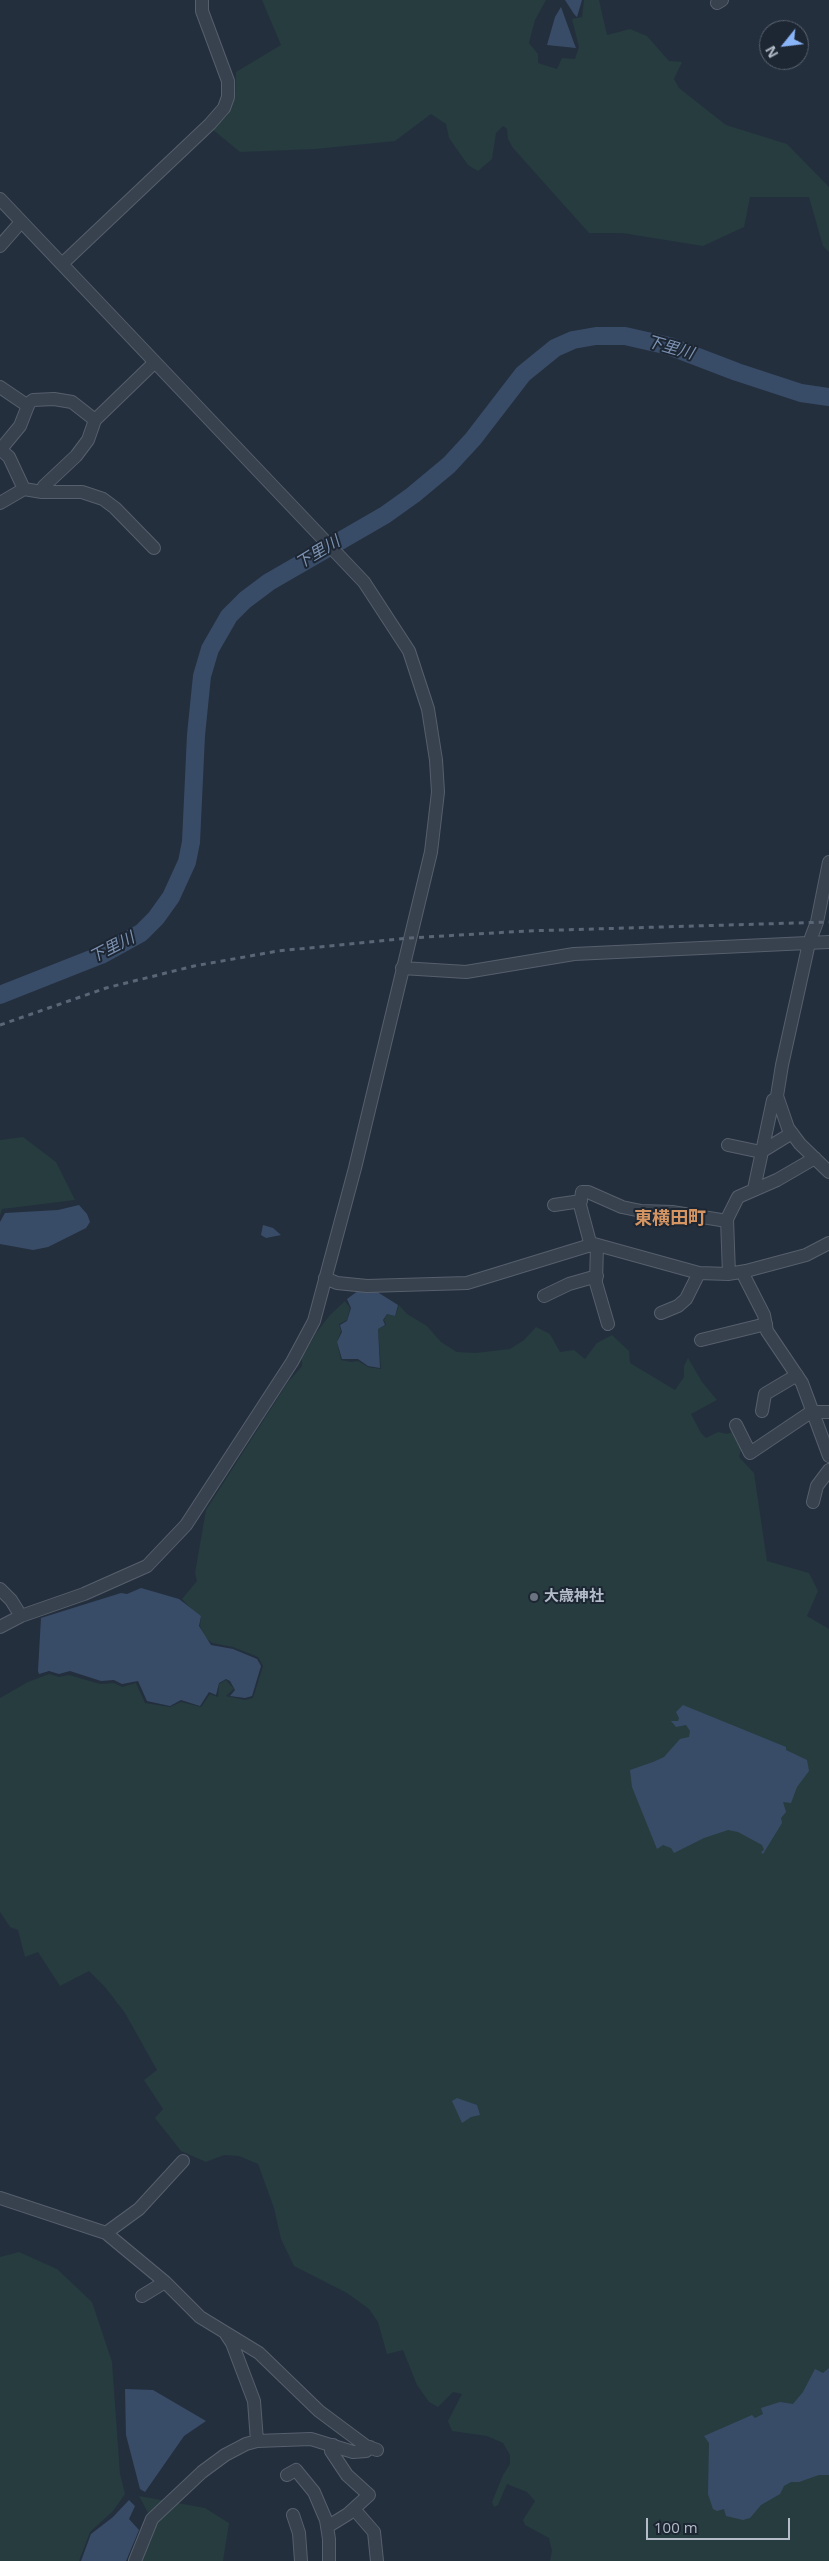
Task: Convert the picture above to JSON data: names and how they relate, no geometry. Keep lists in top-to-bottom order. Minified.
{"districts":["東横田町"],"water":["下里川"],"places":["大歳神社"],"scale_bar":"100 m","north":"bottom left"}
